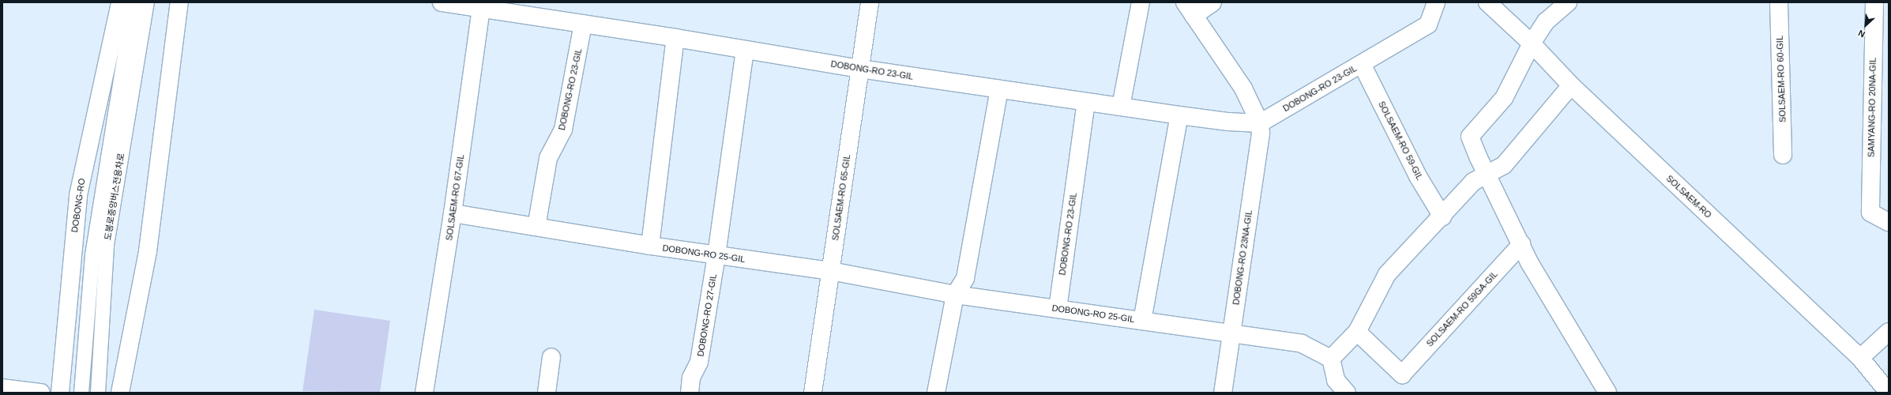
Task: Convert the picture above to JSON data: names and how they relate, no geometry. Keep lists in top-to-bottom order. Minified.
{"streets":{"street":["DOBONG-RO 23-GIL","SOLSAEM-RO 60-GIL","SAMYANG-RO 20NA-GIL","SOLSAEM-RO 59-GIL","SOLSAEM-RO","SOLSAEM-RO 67-GIL","SOLSAEM-RO 65-GIL","DOBONG-RO","DOBONG-RO 25-GIL","DOBONG-RO 23NA-GIL","SOLSAEM-RO 59GA-GIL","DOBONG-RO 27-GIL"],"lane":["도봉로중앙버스전용차로"]},"crossings":[["DOBONG-RO 23-GIL","SOLSAEM-RO 59-GIL"],["DOBONG-RO 23-GIL","SOLSAEM-RO 67-GIL"],["DOBONG-RO 23-GIL","SOLSAEM-RO 65-GIL"],["DOBONG-RO 23-GIL","DOBONG-RO 25-GIL"],["DOBONG-RO 23-GIL","DOBONG-RO 23NA-GIL"],["SOLSAEM-RO 67-GIL","DOBONG-RO 25-GIL"],["SOLSAEM-RO 65-GIL","DOBONG-RO 25-GIL"],["DOBONG-RO 25-GIL","DOBONG-RO 23NA-GIL"],["DOBONG-RO 25-GIL","DOBONG-RO 27-GIL"]],"north":"bottom left"}
